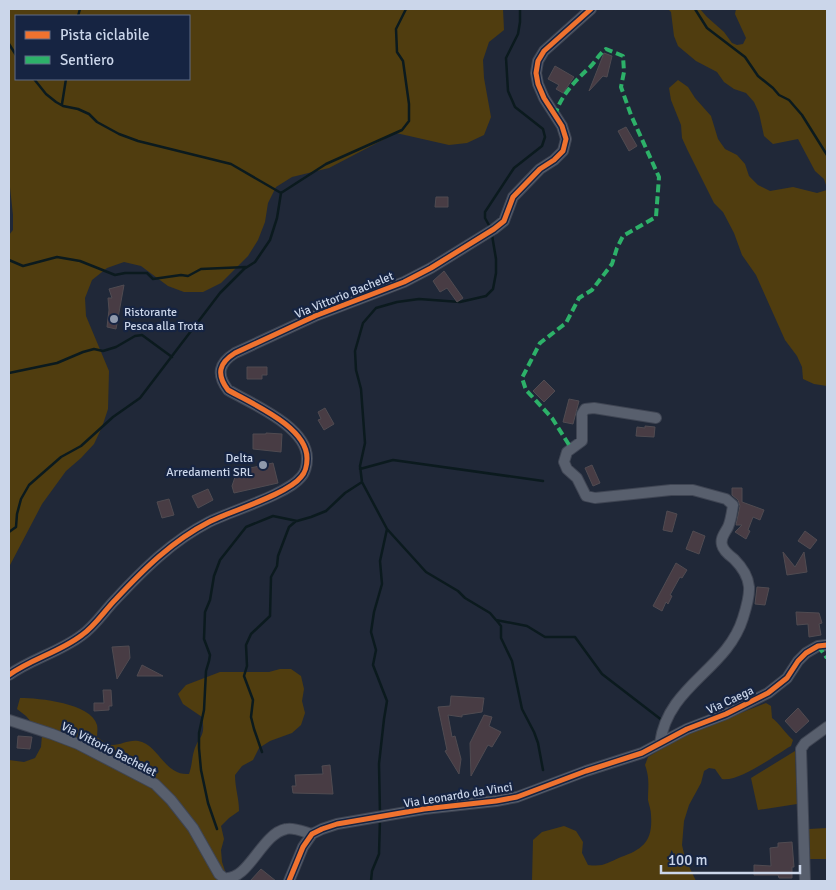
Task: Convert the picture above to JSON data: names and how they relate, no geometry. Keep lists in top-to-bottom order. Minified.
{"streets":{"street":["Via Vittorio Bachelet","Via Caega","Via Leonardo da Vinci"]},"crossings":[["Via Vittorio Bachelet","Via Leonardo da Vinci"],["Via Caega","Via Leonardo da Vinci"]],"places":["Ristorante Pesca alla Trota","Delta Arredamenti SRL"],"legend":["Pista ciclabile","Sentiero"],"scale_bar":"100 m"}
